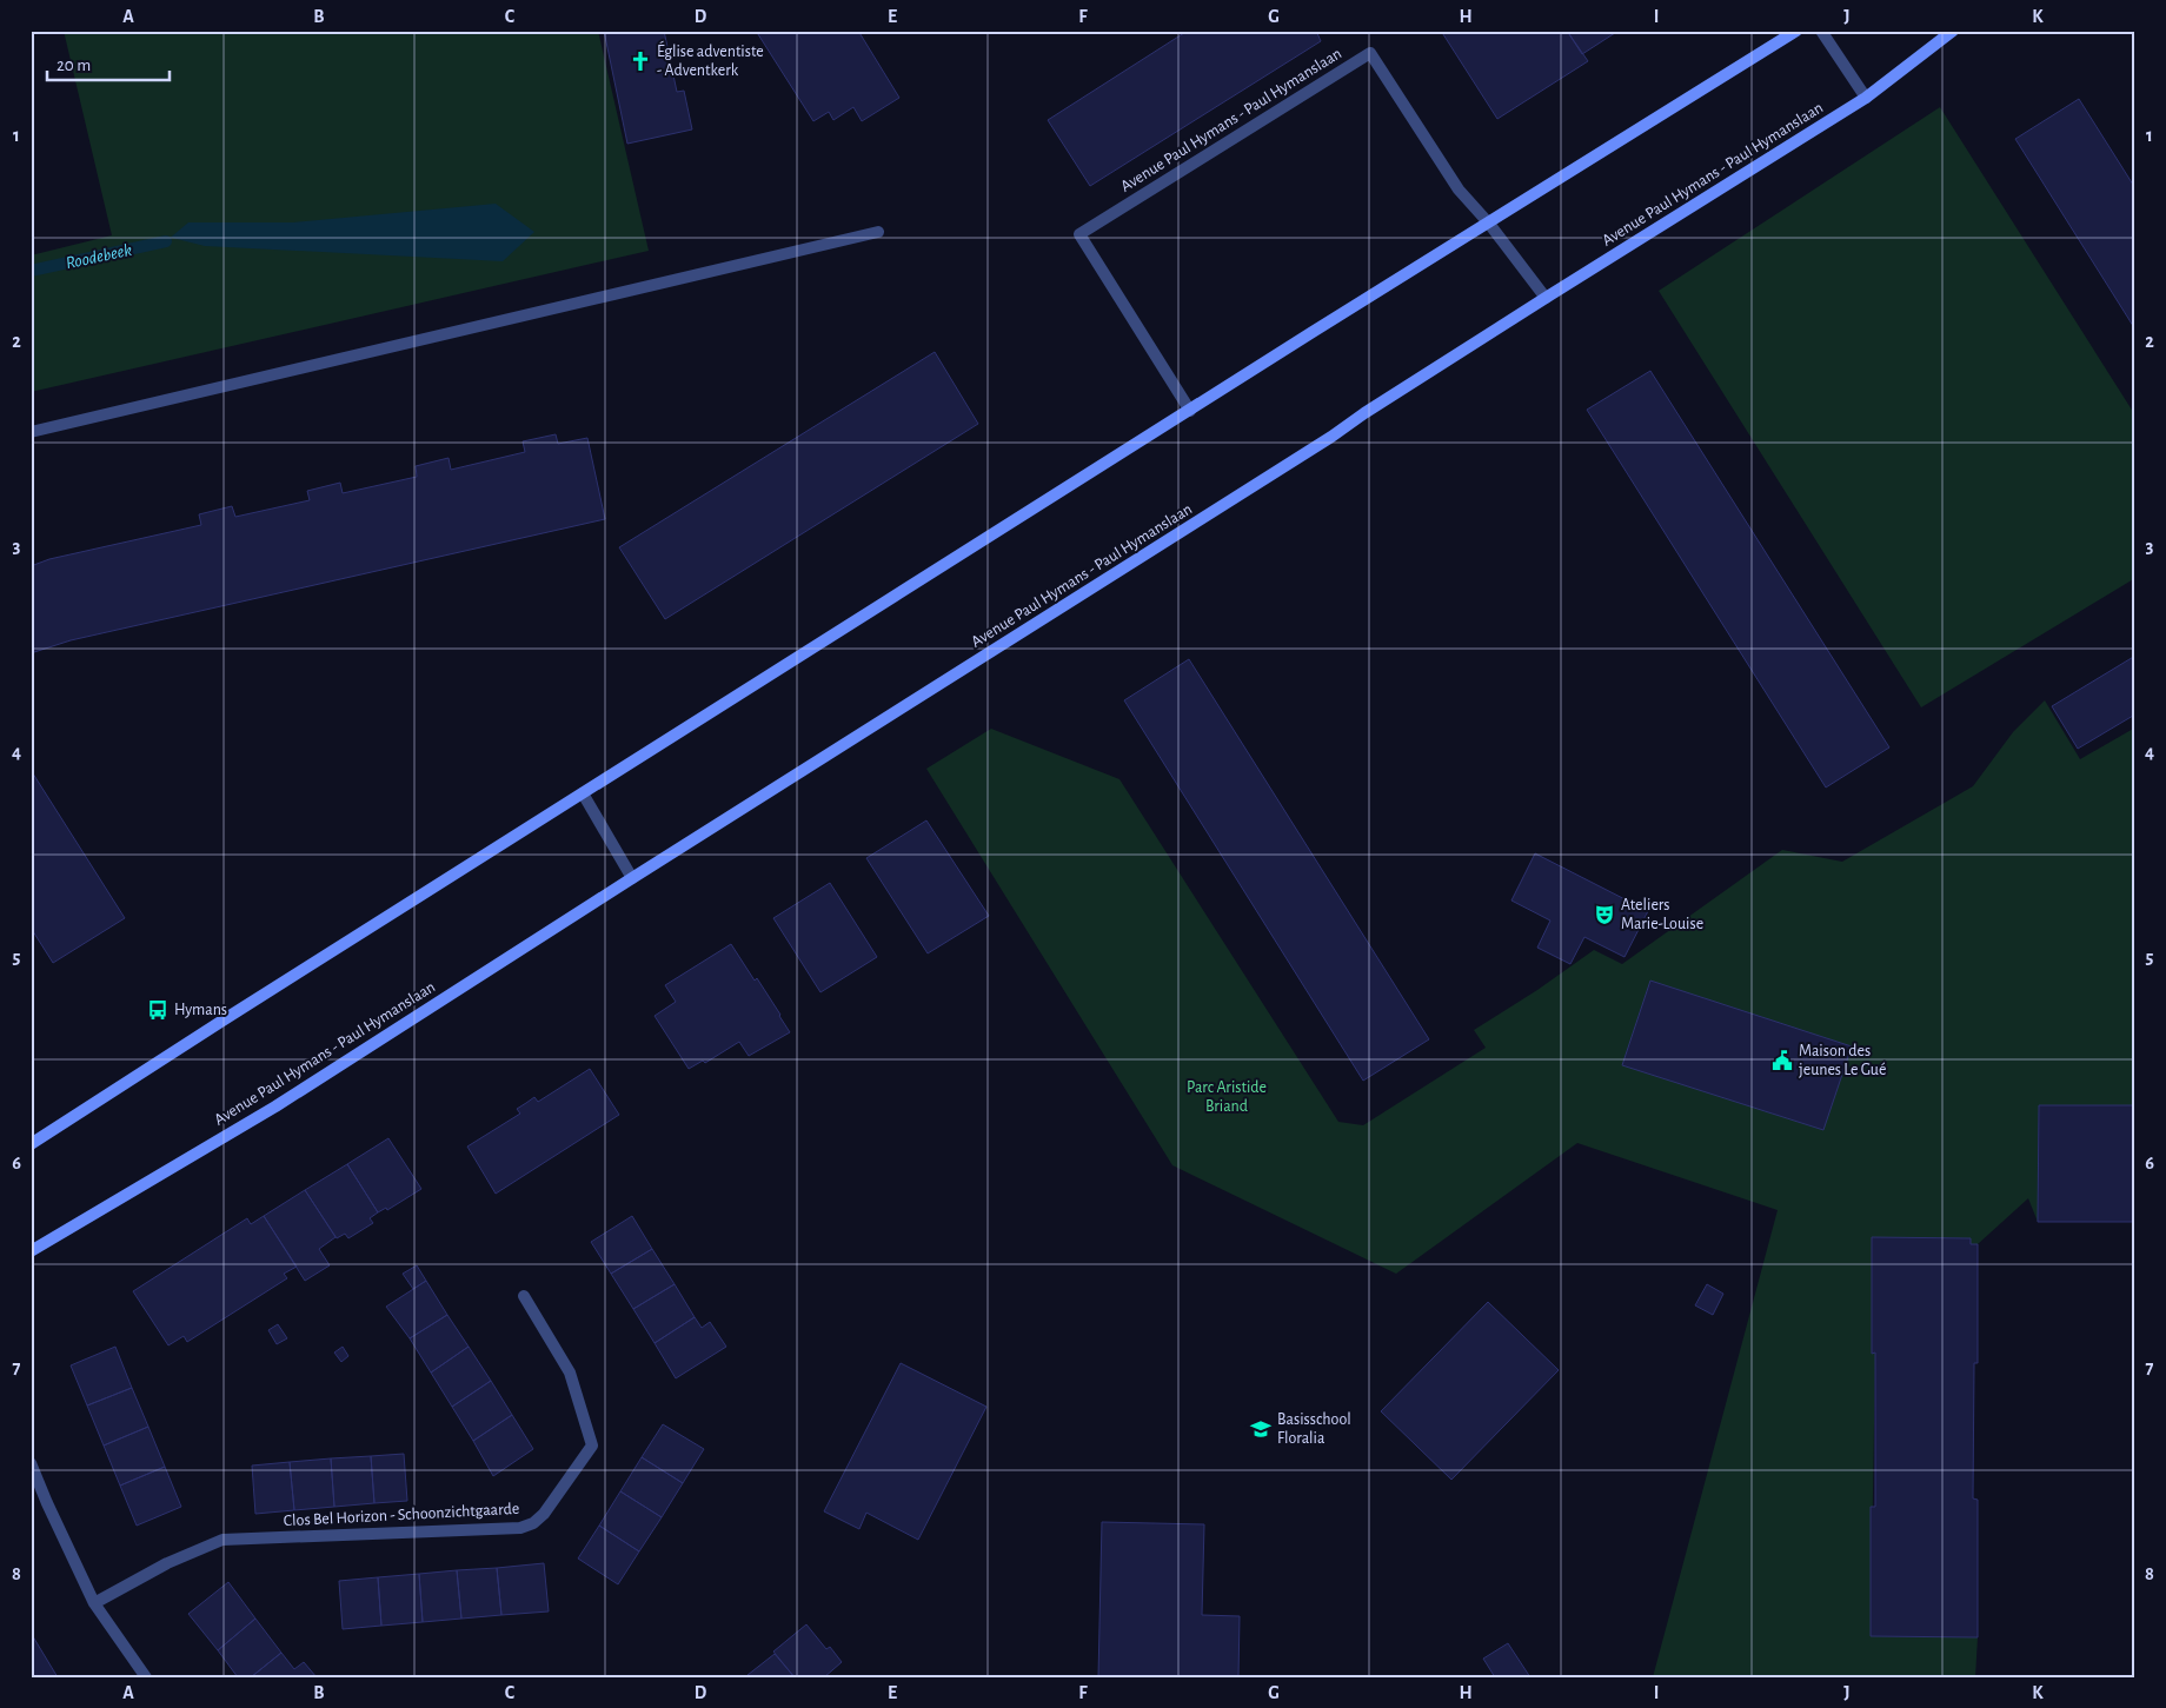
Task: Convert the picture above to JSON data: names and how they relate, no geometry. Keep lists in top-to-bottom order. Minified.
{"streets":{"main road":["Avenue Paul Hymans - Paul Hymanslaan"],"street":["Clos Bel Horizon - Schoonzichtgaarde"]},"water":["Roodebeek"],"parks":["Parc Aristide Briand"],"places":{"church":["Église adventiste - Adventkerk"],"theatre":["Ateliers Marie-Louise"],"bus stop":["Hymans"],"public building":["Maison des jeunes Le Gué"],"school or university":["Basisschool Floralia"]},"scale_bar":"20 m","grid":{"columns":["A","B","C","D","E","F","G","H","I","J","K"],"rows":["1","2","3","4","5","6","7","8"]}}
